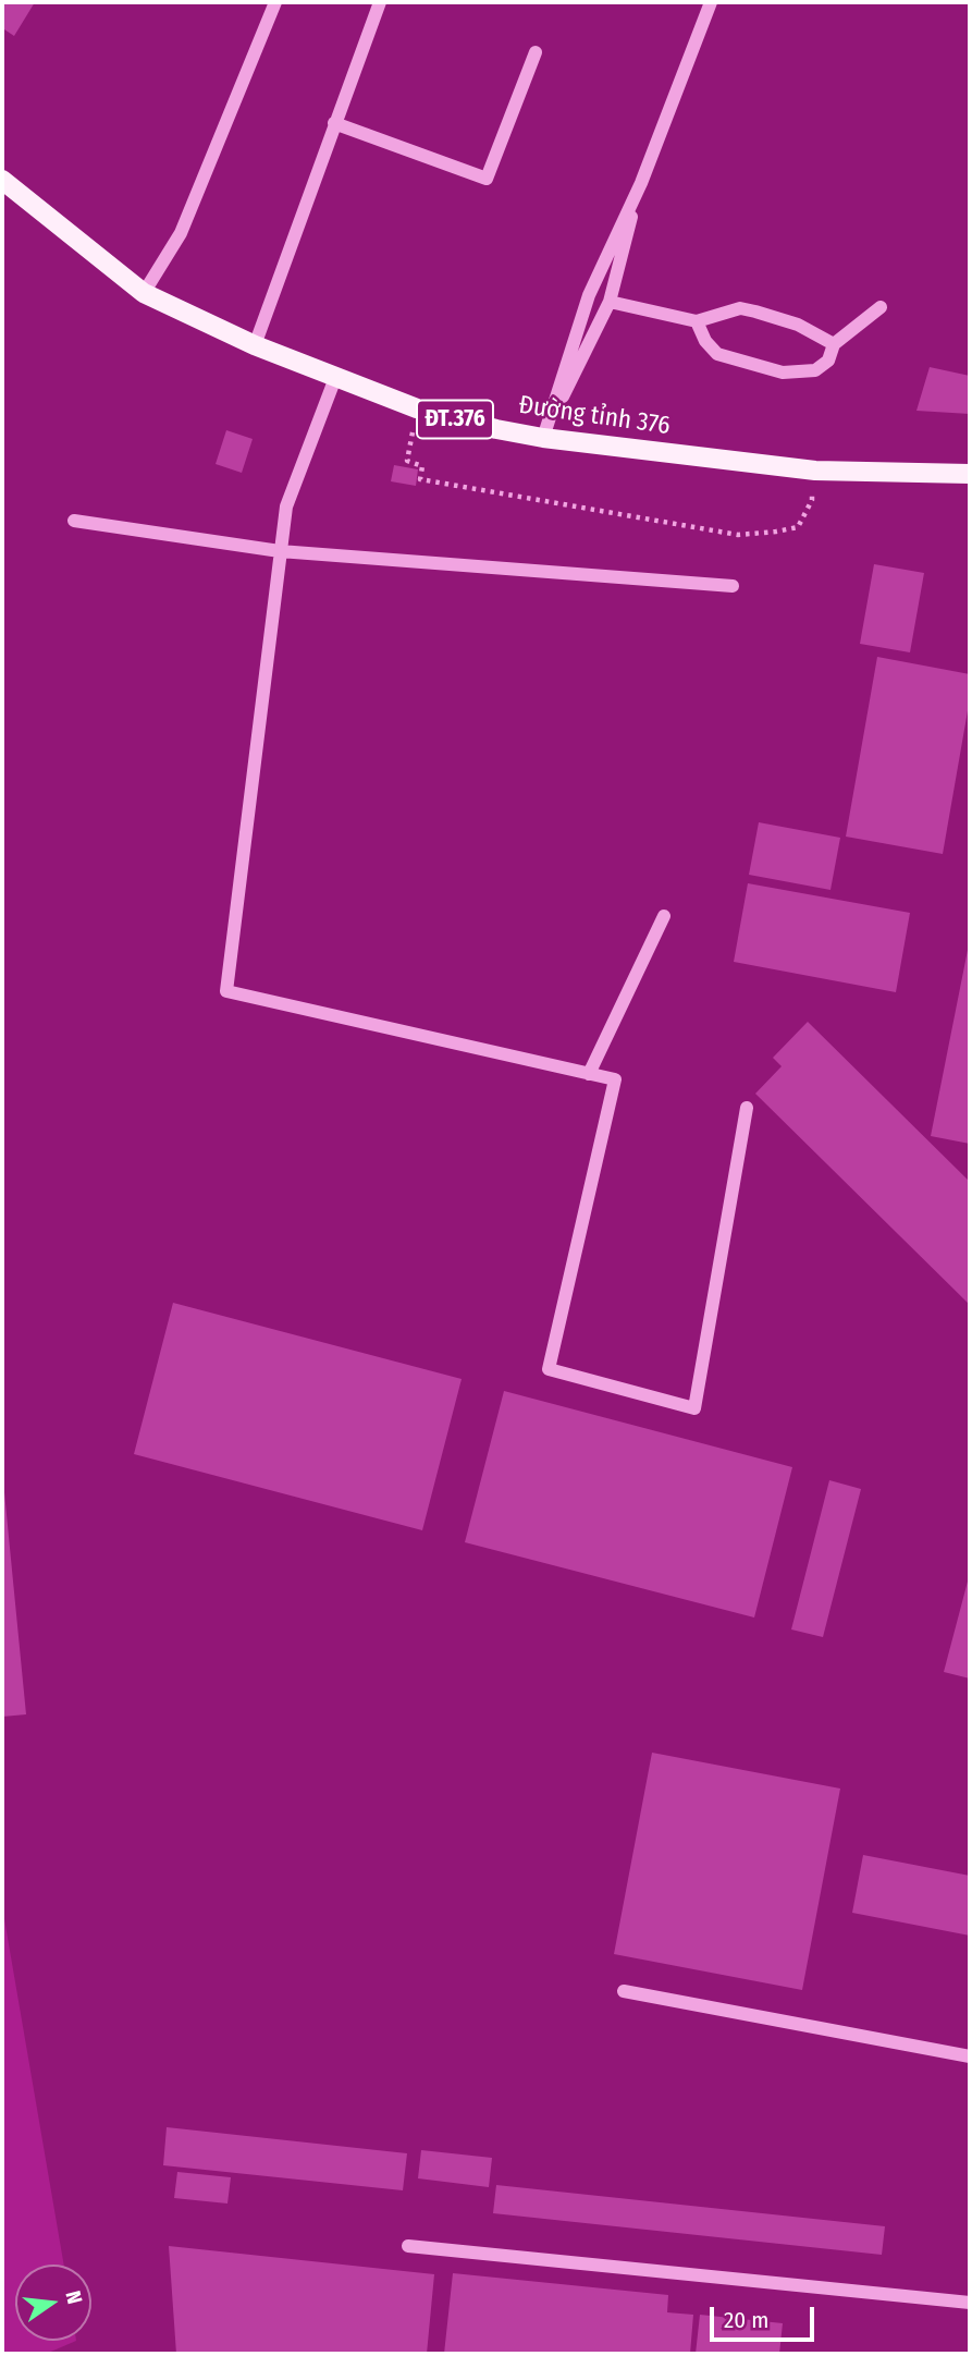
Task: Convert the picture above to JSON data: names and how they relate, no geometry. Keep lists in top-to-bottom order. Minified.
{"streets":{"main road":["Đường tỉnh 376","ĐT.376"]},"scale_bar":"20 m","north":"right"}
